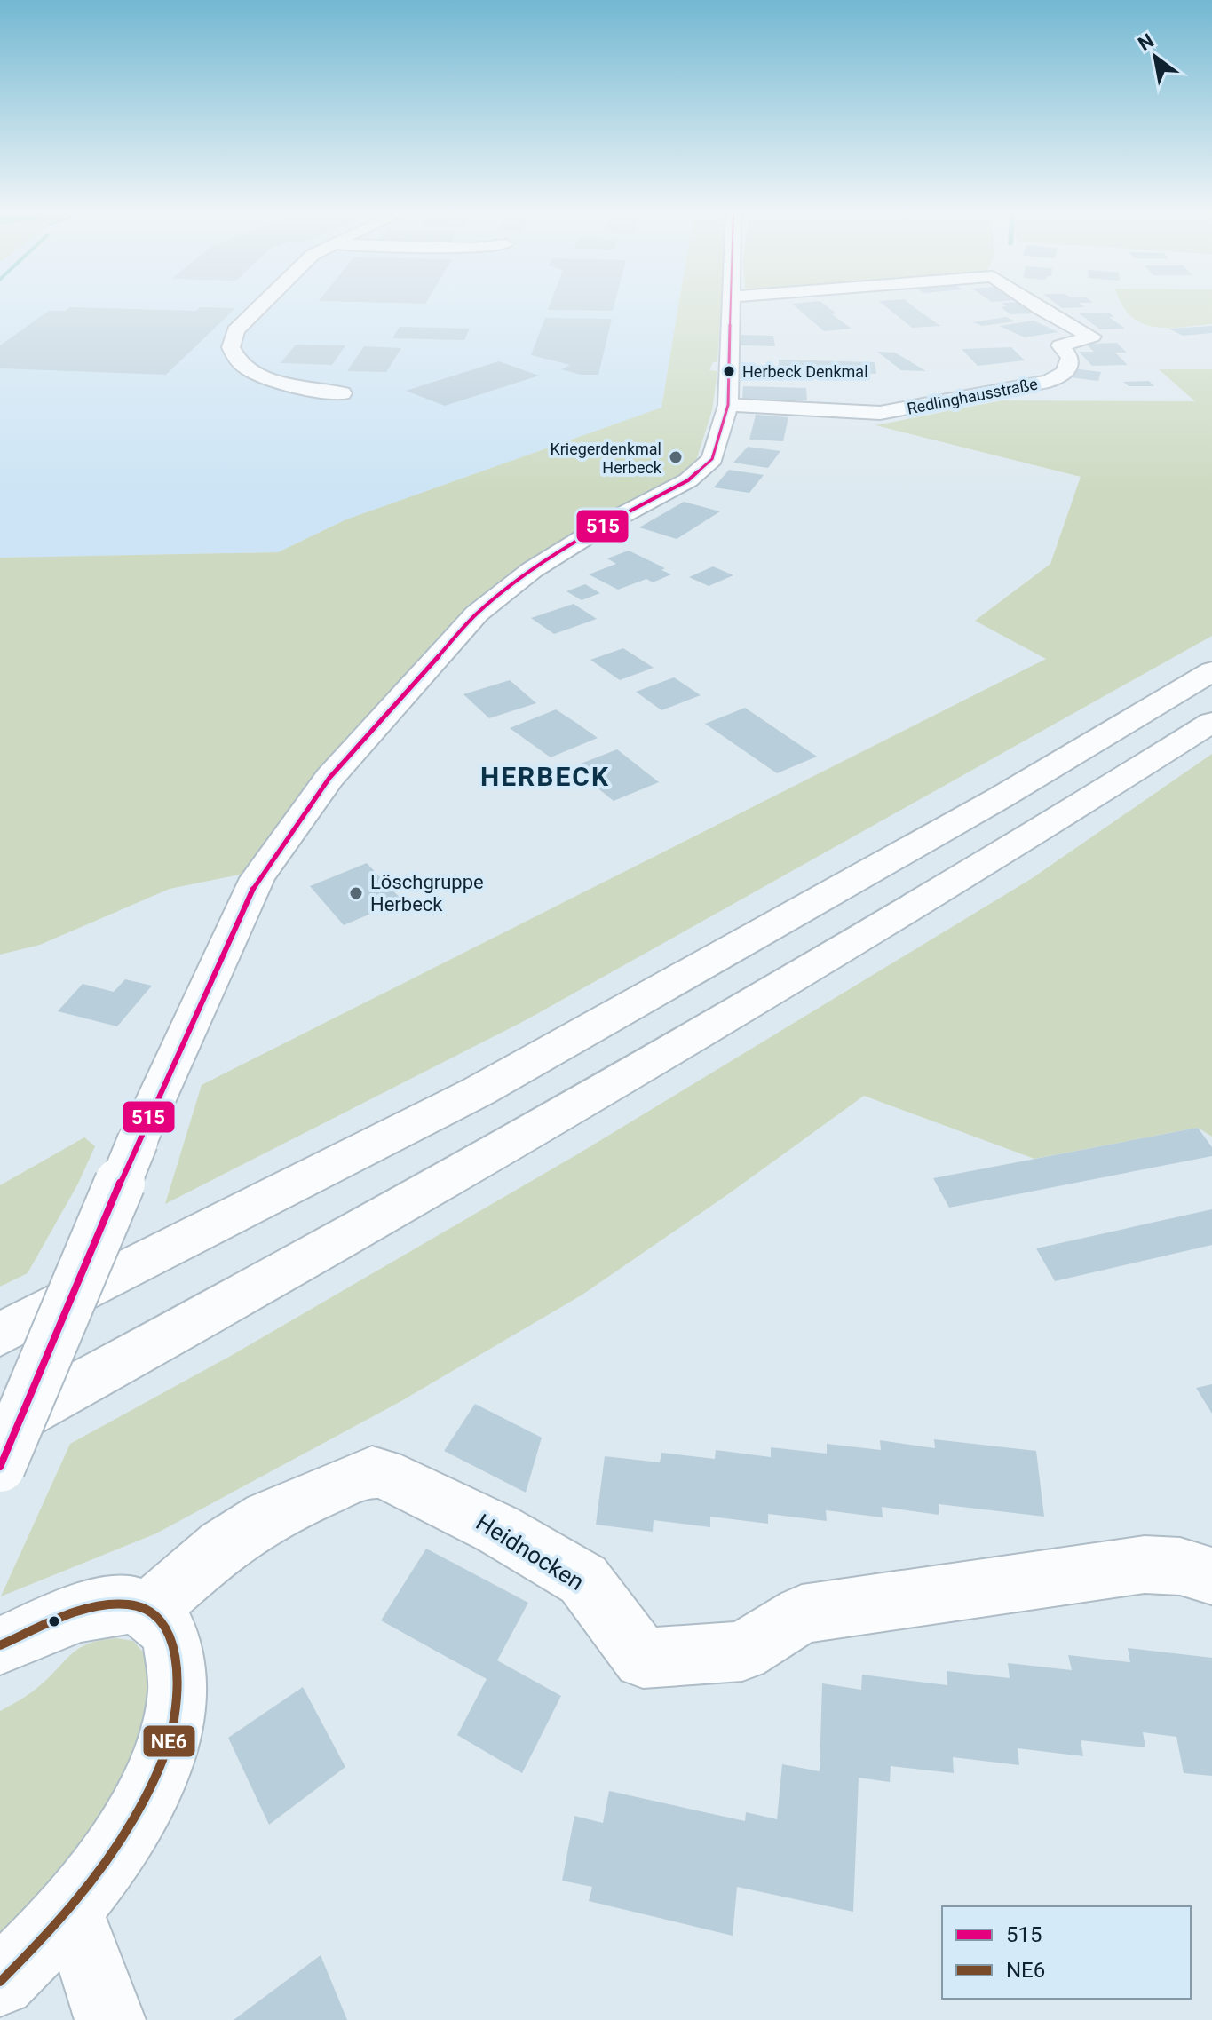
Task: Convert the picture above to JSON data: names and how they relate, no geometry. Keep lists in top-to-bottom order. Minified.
{"streets":{"main road":["Redlinghausstraße","Heidnocken"]},"districts":["HERBECK"],"places":["Herbeck Denkmal","Kriegerdenkmal Herbeck","Löschgruppe Herbeck"],"lines":["transit line 515","transit line NE6"],"legend":["515","NE6"],"north":"top left"}
